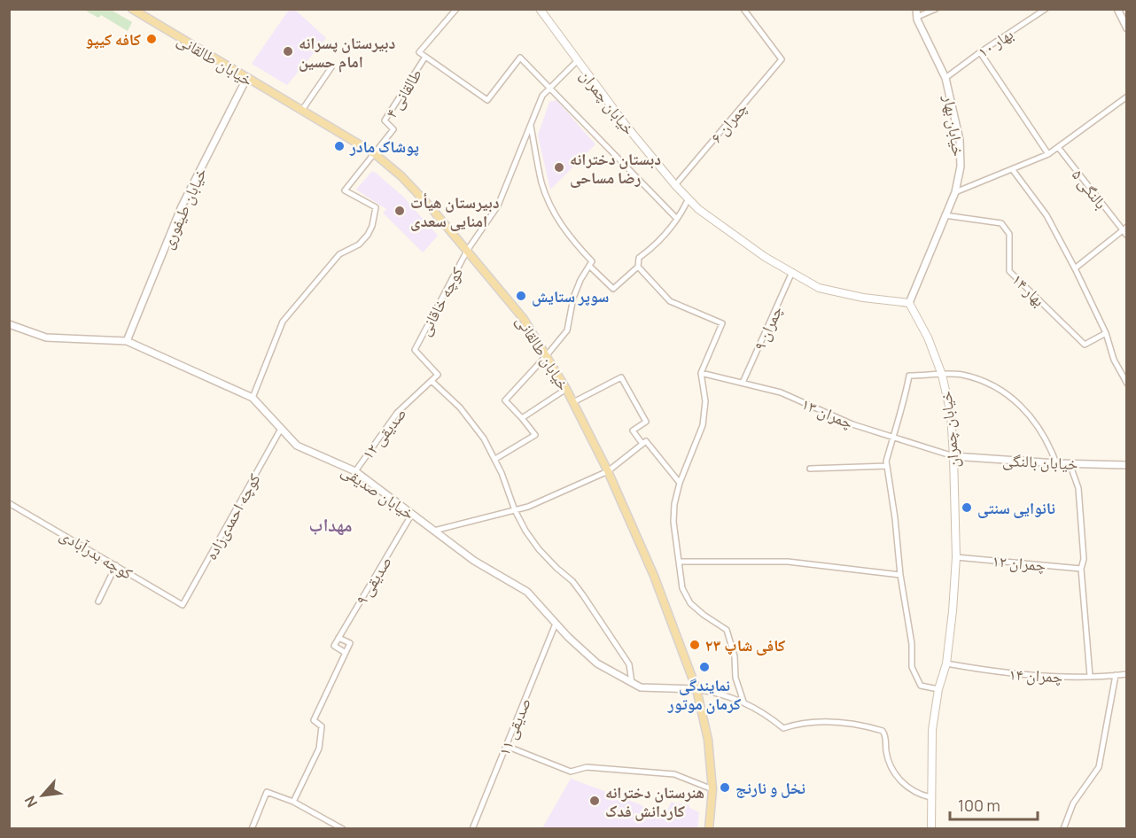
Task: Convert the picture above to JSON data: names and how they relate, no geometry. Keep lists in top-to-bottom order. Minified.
{"streets":{"main road":["خیابان طالقانی","خیابان چمران"],"street":["بهار ۱۰","طالقانی ۴","چمران ۶","خیابان بهار","بالنگی ۵","خیابان طیفوری","بهار ۱۴","کوچه خاقانی","چمران ۹","چمران ۱۳","صدیقی ۱۲","خیابان بالنگی","خیابان صدیقی","کوچه احمدی‌زاده","کوچه بدرآبادی","چمران ۱۲","صدیقی ۹","چمران ۱۴","صدیقی ۱۱"]},"crossings":[["بهار ۱۰","خیابان بهار"],["خیابان طالقانی","طالقانی ۴"],["خیابان طالقانی","خیابان طیفوری"],["خیابان طالقانی","کوچه خاقانی"],["خیابان طالقانی","خیابان صدیقی"],["خیابان چمران","چمران ۶"],["خیابان چمران","خیابان بهار"],["خیابان چمران","چمران ۹"],["خیابان چمران","چمران ۱۳"],["خیابان چمران","خیابان بالنگی"],["خیابان چمران","چمران ۱۲"],["خیابان چمران","چمران ۱۴"],["خیابان بهار","بهار ۱۴"],["خیابان طیفوری","خیابان صدیقی"],["کوچه خاقانی","صدیقی ۱۲"],["چمران ۹","چمران ۱۳"],["چمران ۱۳","خیابان بالنگی"],["صدیقی ۱۲","خیابان صدیقی"],["خیابان صدیقی","کوچه احمدی‌زاده"],["خیابان صدیقی","صدیقی ۹"],["خیابان صدیقی","صدیقی ۱۱"],["کوچه احمدی‌زاده","کوچه بدرآبادی"]],"districts":["مهداب"],"places":["کافه کیپو","دبیرستان پسرانه امام حسین","پوشاک مادر","دبستان دخترانه رضا مساحی","دبیرستان هیأت امنایی سعدی","سوپر ستایش","نانوایی سنتی","کافی شاپ ۲۳","نمایندگی کرمان موتور","نخل و نارنج","هنرستان دخترانه کاردانش فدک"],"scale_bar":"100 m","north":"bottom left"}
